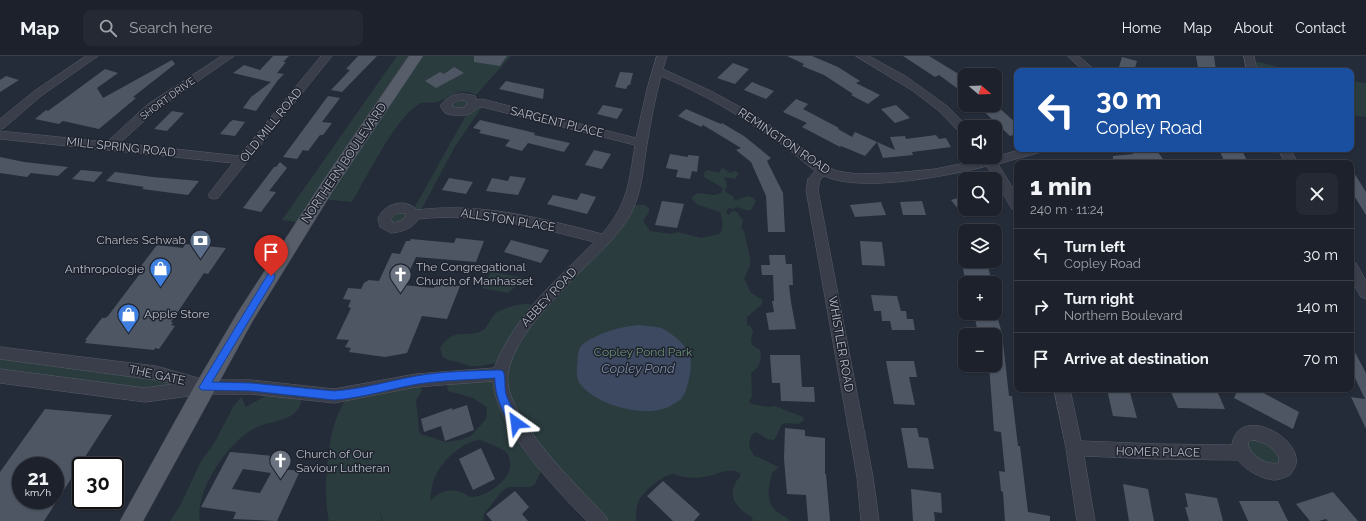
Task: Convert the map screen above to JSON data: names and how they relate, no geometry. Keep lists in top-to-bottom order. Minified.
{"streets":{"main road":["NORTHERN BOULEVARD"],"street":["SHORT DRIVE","SARGENT PLACE","OLD MILL ROAD","REMINGTON ROAD","MILL SPRING ROAD","ALLSTON PLACE","ABBEY ROAD","WHISTLER ROAD","THE GATE","HOMER PLACE"]},"crossings":[["SHORT DRIVE","MILL SPRING ROAD"],["SARGENT PLACE","ABBEY ROAD"],["OLD MILL ROAD","MILL SPRING ROAD"],["REMINGTON ROAD","ABBEY ROAD"],["REMINGTON ROAD","WHISTLER ROAD"],["NORTHERN BOULEVARD","THE GATE"],["ALLSTON PLACE","ABBEY ROAD"]],"water":["Copley Pond"],"parks":["Copley Pond Park"],"places":{"bank":["Charles Schwab"],"shop":["Anthropologie","Apple Store"],"church":["The Congregational Church of Manhasset","Church of Our Saviour Lutheran"]},"north":"right","page":{"header":"Map","search":"Search here","nav":["Home","Map","About","Contact"],"map_buttons":["+","−"],"turn":["30 m","Copley Road"],"heading":["1 min","240 m · 11:24"],"list":[{"name":"Turn left","note":"Copley Road","value":"30 m"},{"name":"Turn right","note":"Northern Boulevard","value":"140 m"},{"name":"Arrive at destination","value":"70 m"}],"speed":"21 km/h","limit":"30"}}
